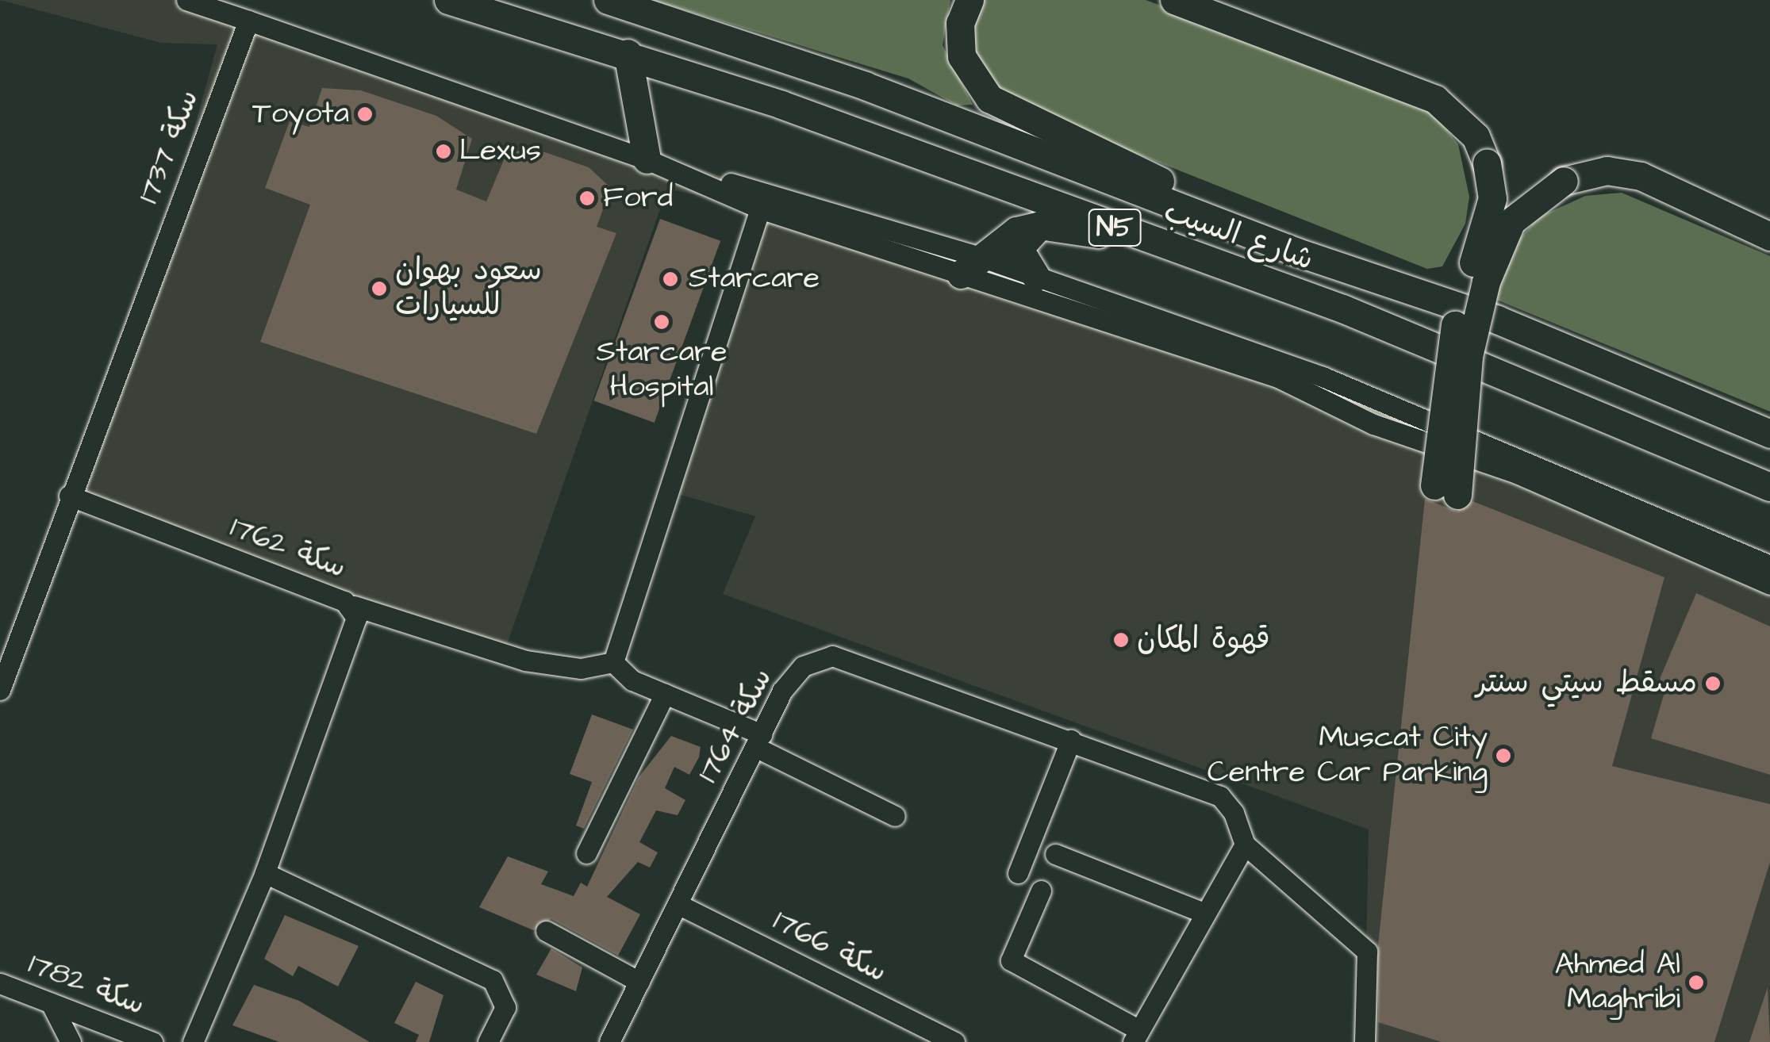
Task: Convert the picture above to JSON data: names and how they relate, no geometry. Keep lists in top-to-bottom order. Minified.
{"streets":{"highway":["N5","شارع السيب"],"street":["سكة 1737","سكة 1762","سكة 1764","سكة 1766","سكة 1782"]},"crossings":[["سكة 1737","سكة 1762"],["سكة 1764","سكة 1766"]],"places":["Toyota","Lexus","Ford","Starcare","سعود بهوان للسيارات","Starcare Hospital","قهوة المكان","مسقط سيتي سنتر","Muscat City Centre Car Parking","Ahmed Al Maghribi"]}
